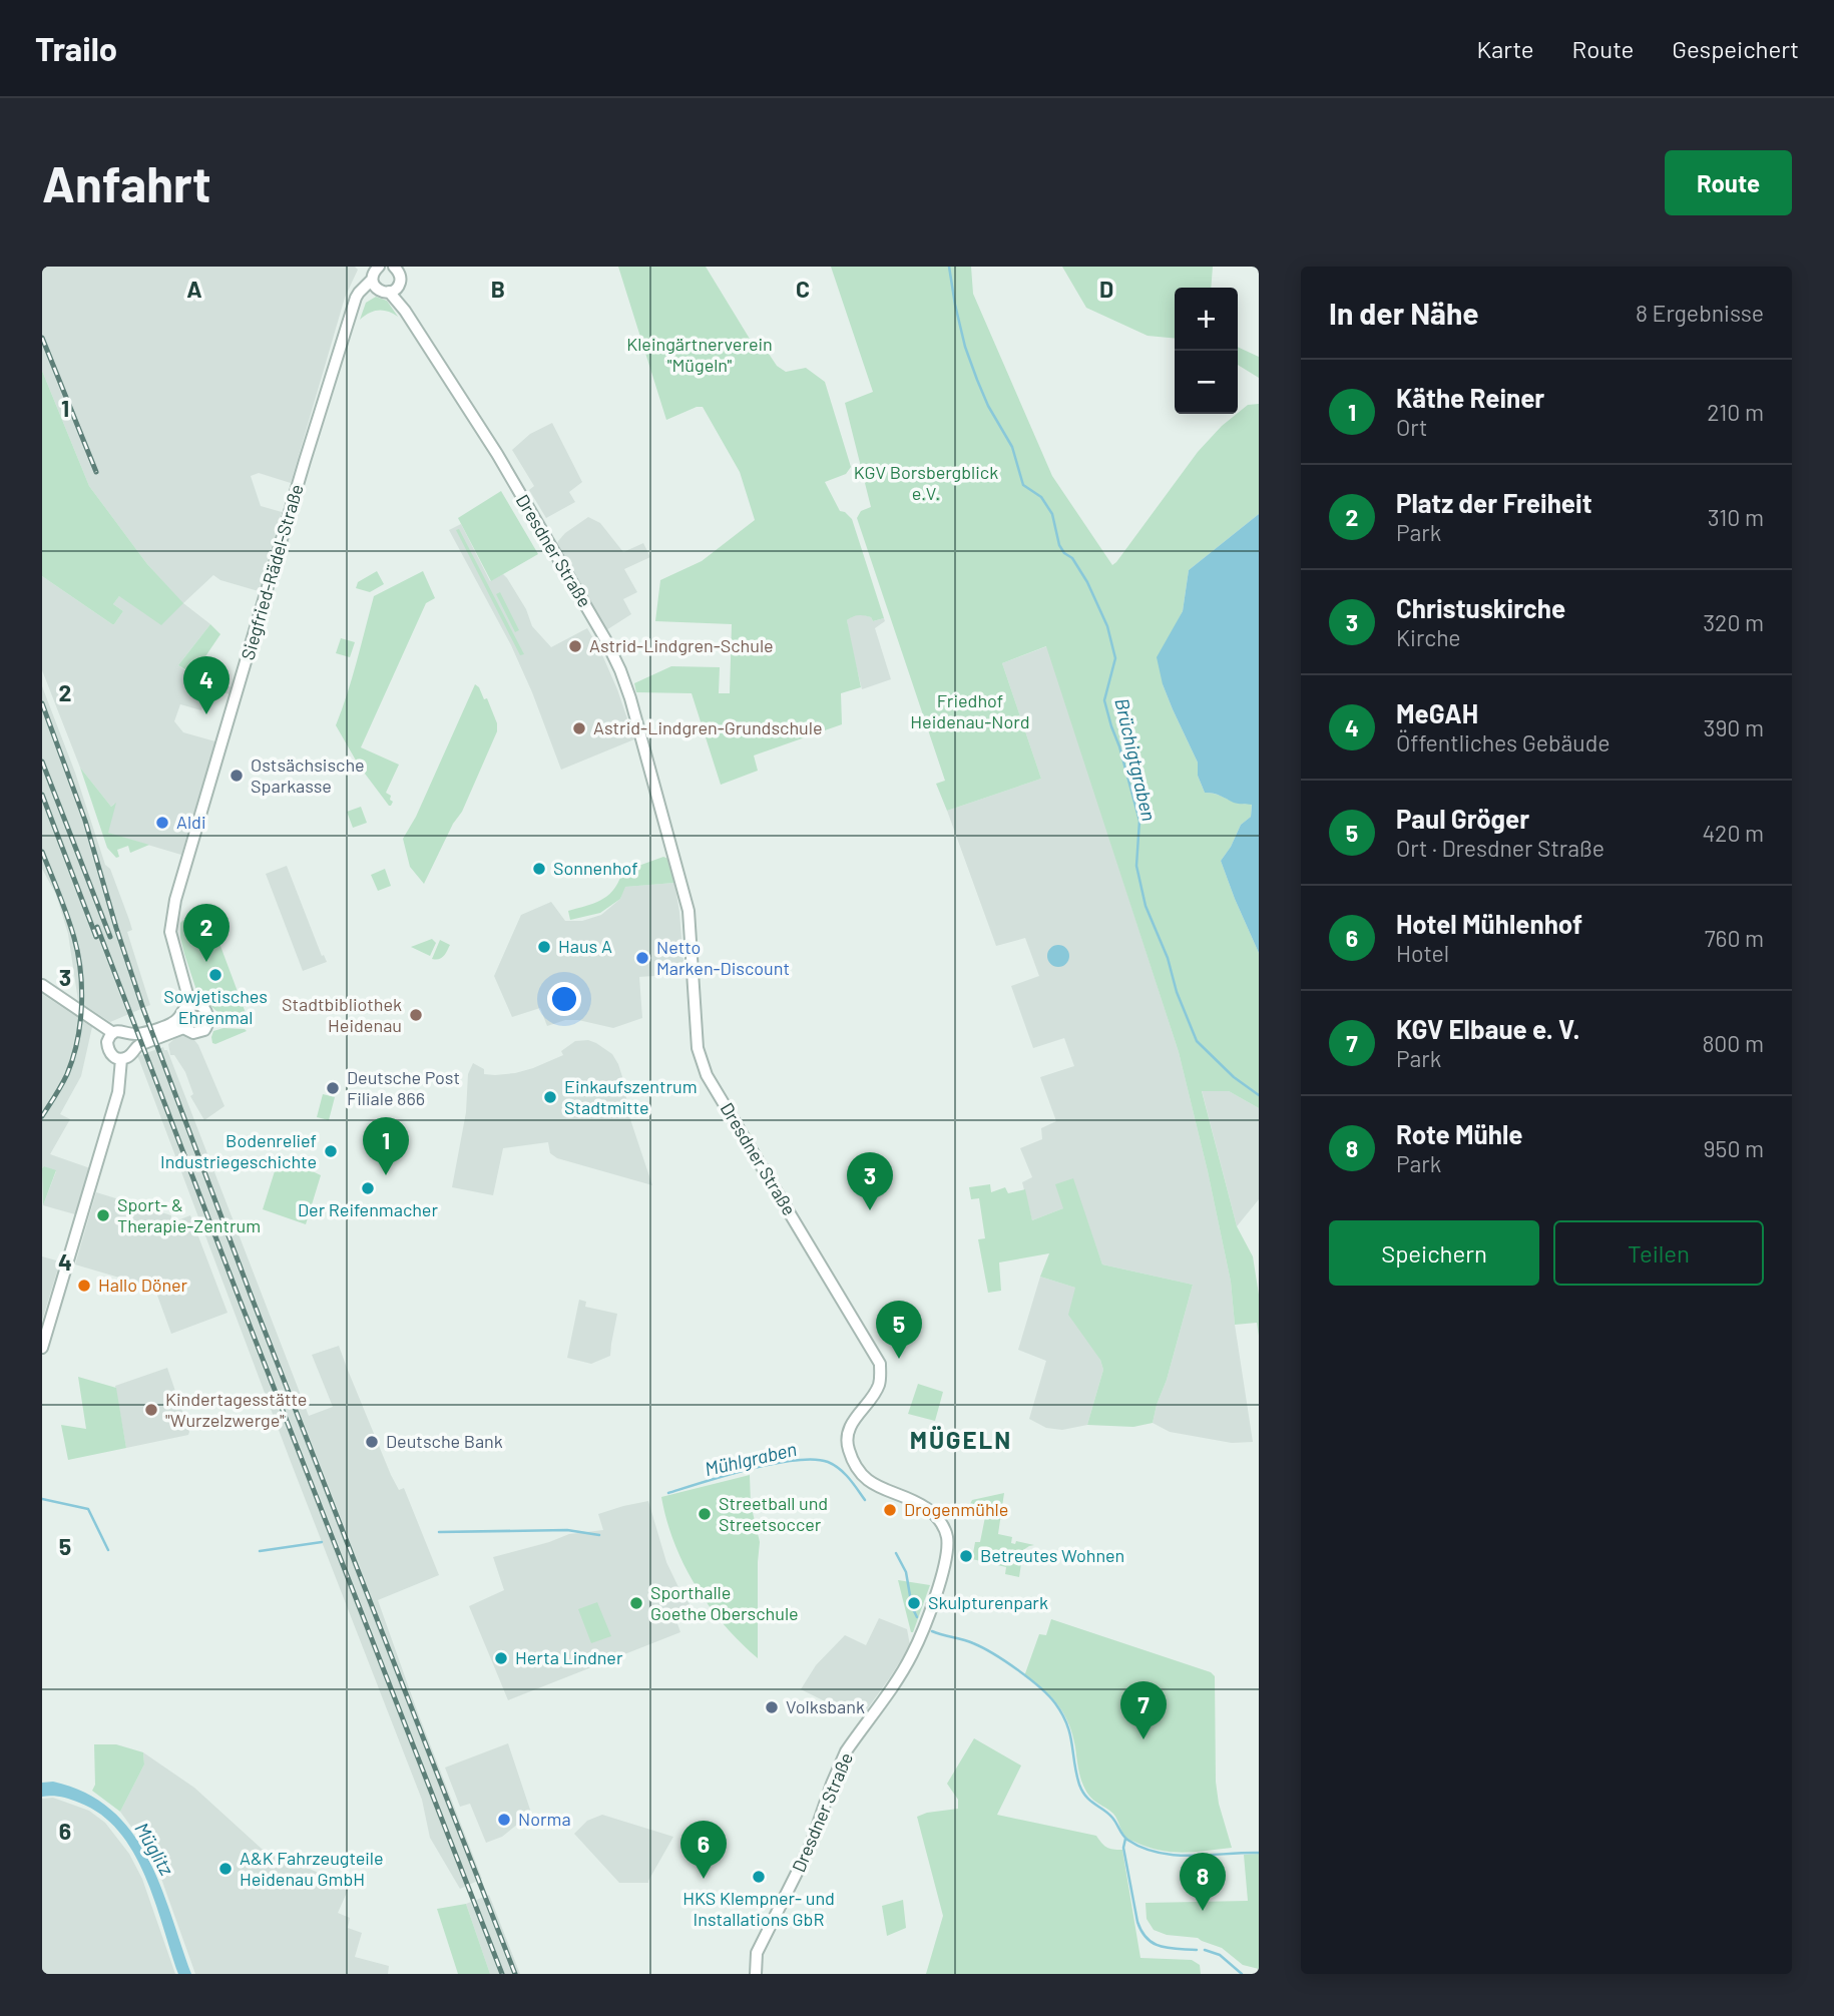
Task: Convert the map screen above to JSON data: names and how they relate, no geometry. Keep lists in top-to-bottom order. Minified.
{"streets":{"street":["Dresdner Straße","Siegfried-Rädel-Straße"]},"crossings":[["Dresdner Straße","Siegfried-Rädel-Straße"]],"districts":["MÜGELN"],"water":["Brüchigtgraben","Mühlgraben","Müglitz"],"parks":["Kleingärtnerverein \"Mügeln\"","KGV Borsbergblick e.V.","Friedhof Heidenau-Nord"],"places":["Astrid-Lindgren-Schule","Astrid-Lindgren-Grundschule","Ostsächsische Sparkasse","Aldi","Sonnenhof","Haus A","Netto Marken-Discount","Sowjetisches Ehrenmal","Stadtbibliothek Heidenau","Deutsche Post Filiale 866","Einkaufszentrum Stadtmitte","Bodenrelief Industriegeschichte","Der Reifenmacher","Sport- & Therapie-Zentrum","Hallo Döner","Kindertagesstätte \"Wurzelzwerge\"","Deutsche Bank","Drogenmühle","Streetball und Streetsoccer","Betreutes Wohnen","Sporthalle Goethe Oberschule","Skulpturenpark","Herta Lindner","Volksbank","Norma","A&K Fahrzeugteile Heidenau GmbH","HKS Klempner- und Installations GbR"],"page":{"header":"Trailo","nav":["Karte","Route","Gespeichert"],"buttons":["Route",["Speichern","Teilen"]],"title":"Anfahrt","heading":["In der Nähe","8 Ergebnisse"],"map_buttons":["+","−"],"list":[{"mark":"1","name":"Käthe Reiner","note":"Ort","value":"210 m"},{"mark":"2","name":"Platz der Freiheit","note":"Park","value":"310 m"},{"mark":"3","name":"Christuskirche","note":"Kirche","value":"320 m"},{"mark":"4","name":"MeGAH","note":"Öffentliches Gebäude","value":"390 m"},{"mark":"5","name":"Paul Gröger","note":"Ort · Dresdner Straße","value":"420 m"},{"mark":"6","name":"Hotel Mühlenhof","note":"Hotel","value":"760 m"},{"mark":"7","name":"KGV Elbaue e. V.","note":"Park","value":"800 m"},{"mark":"8","name":"Rote Mühle","note":"Park","value":"950 m"}],"pins":["4","2","1","3","5","7","6","8"]},"grid":{"columns":["A","B","C","D"],"rows":["1","2","3","4","5","6"]}}
